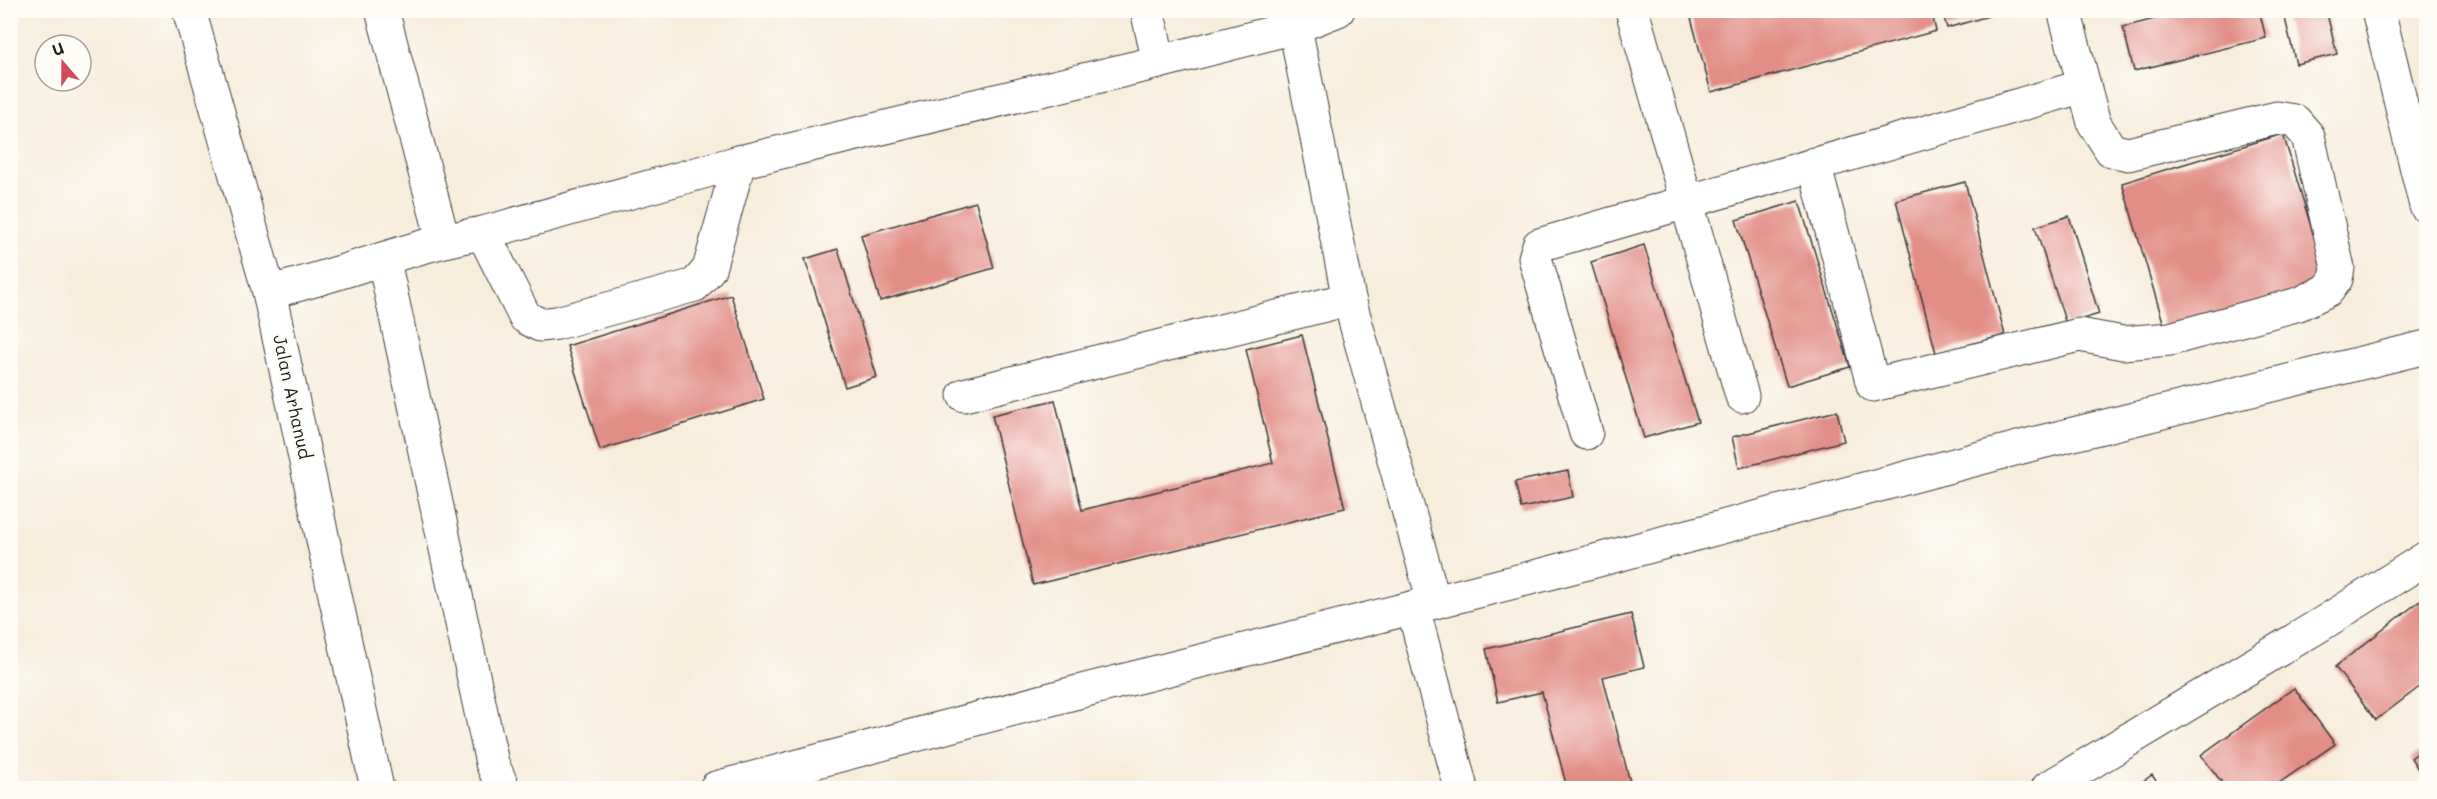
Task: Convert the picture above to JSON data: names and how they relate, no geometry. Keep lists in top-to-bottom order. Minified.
{"streets":{"street":["Jalan Arhanud"]},"north":"top"}
